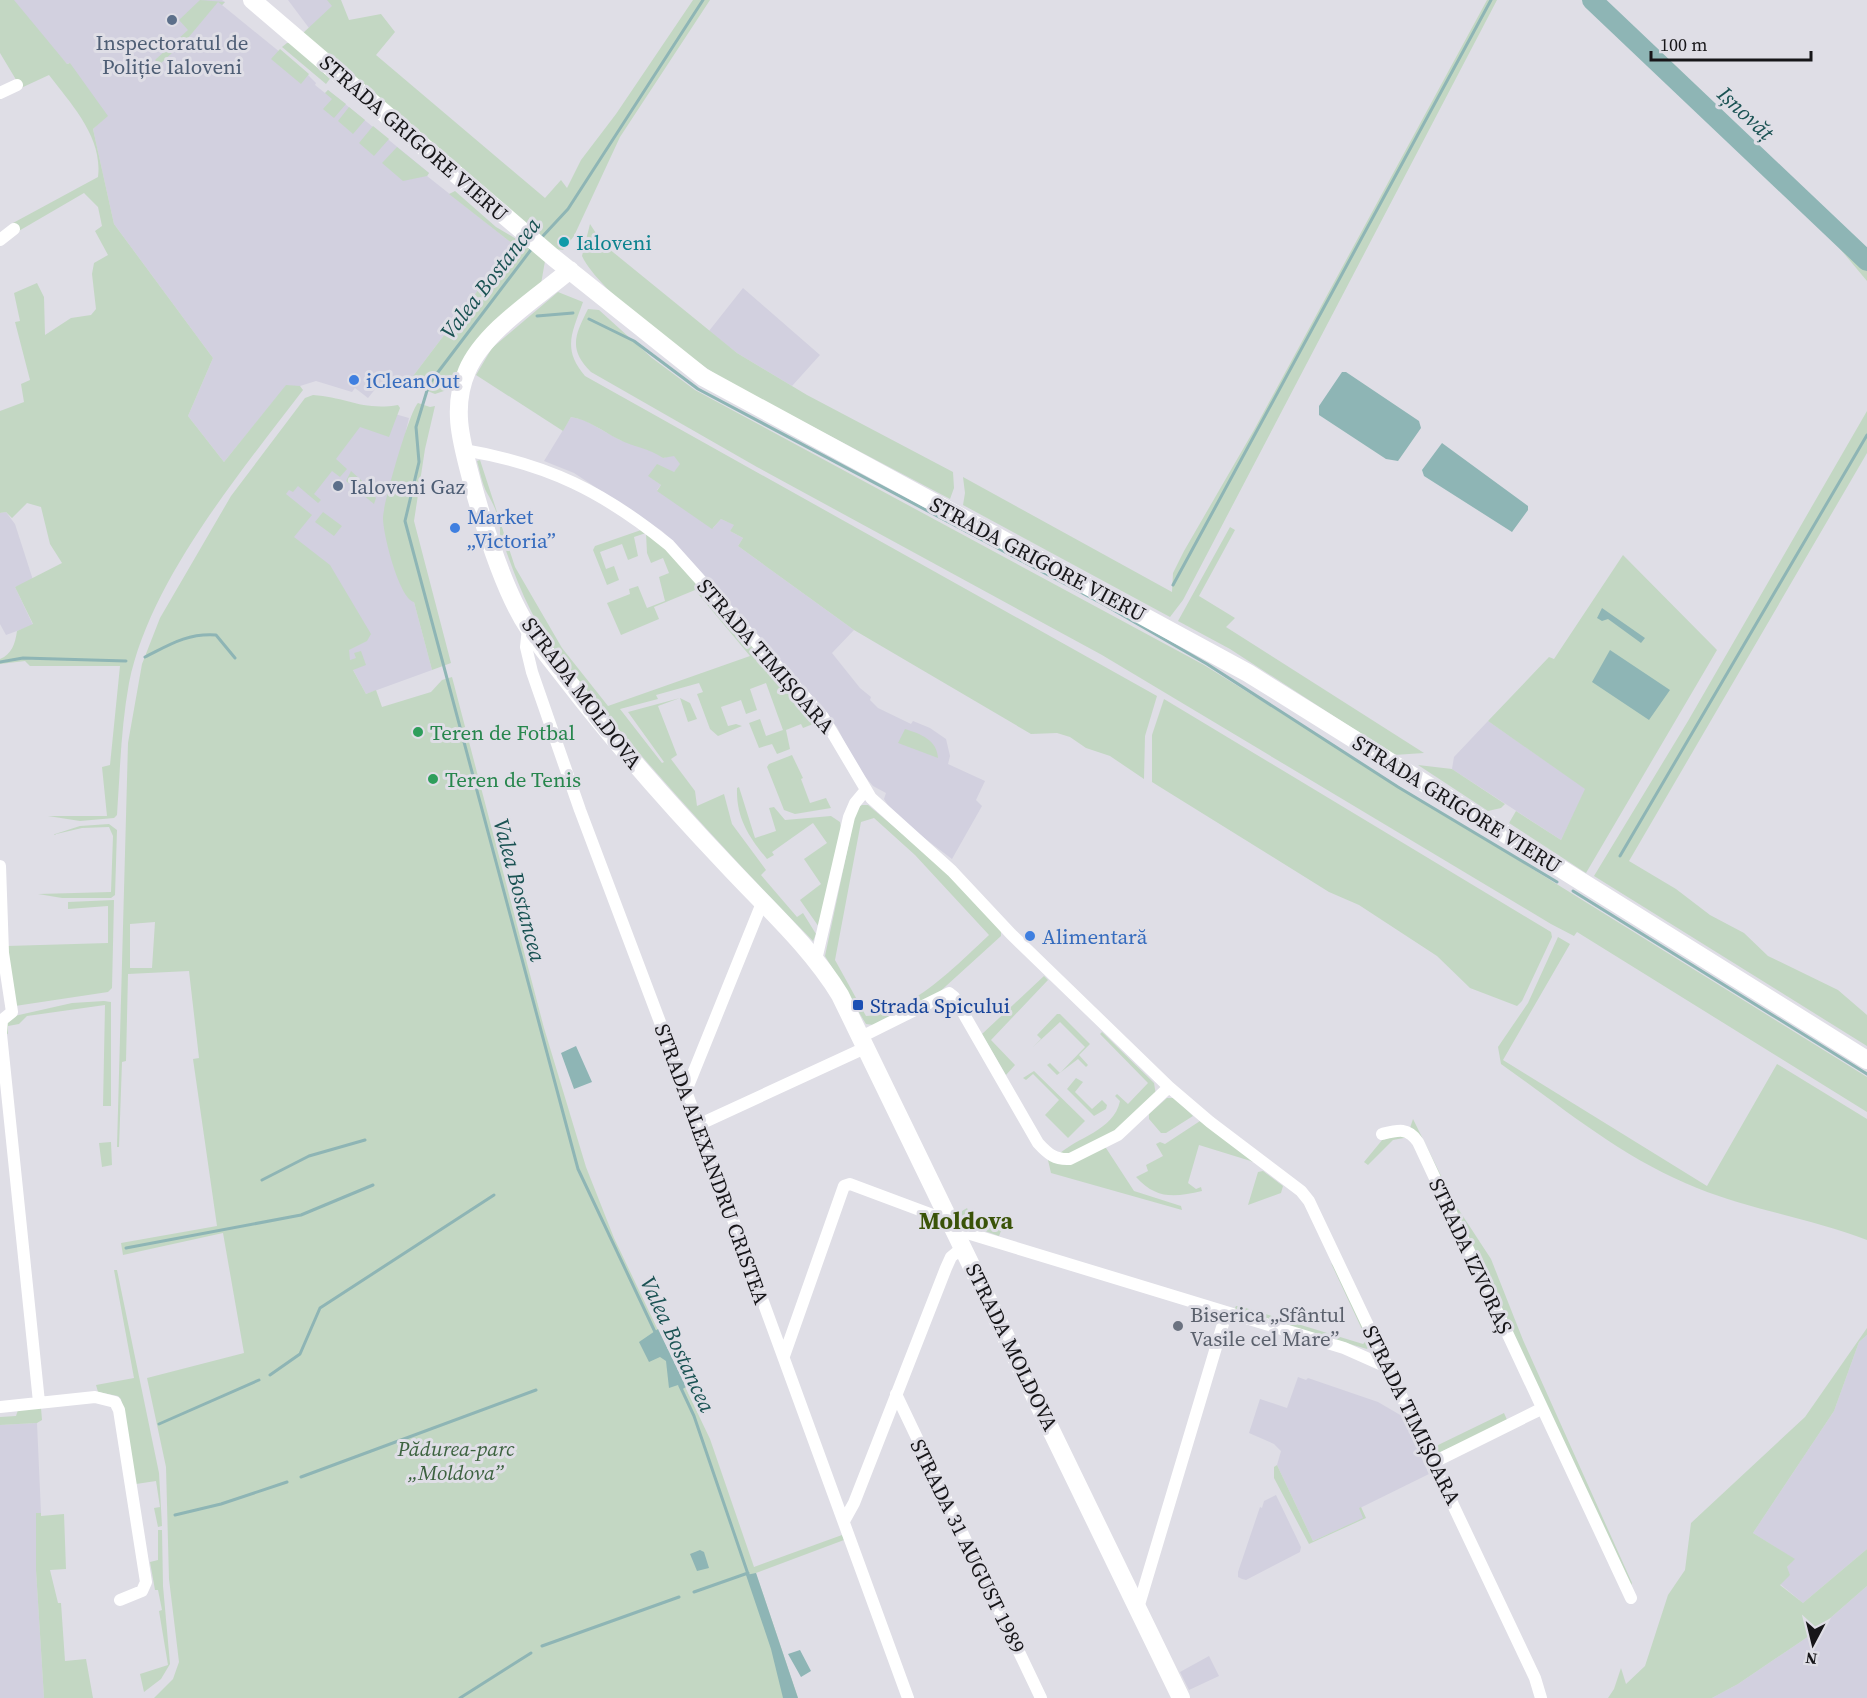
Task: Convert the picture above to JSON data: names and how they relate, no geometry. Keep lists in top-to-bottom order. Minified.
{"streets":{"main road":["STRADA GRIGORE VIERU","STRADA MOLDOVA"],"street":["STRADA TIMIȘOARA","STRADA ALEXANDRU CRISTEA","STRADA IZVORAȘ","STRADA 31 AUGUST 1989"]},"crossings":[["STRADA GRIGORE VIERU","STRADA MOLDOVA"],["STRADA TIMIȘOARA","STRADA MOLDOVA"],["STRADA MOLDOVA","STRADA ALEXANDRU CRISTEA"]],"districts":["Moldova"],"water":["Ișnovăț","Valea Bostancea"],"parks":["Pădurea-parc „Moldova”"],"places":{"other":["Inspectoratul de Poliție Ialoveni","Ialoveni","iCleanOut","Ialoveni Gaz","Market „Victoria”","Teren de Fotbal","Teren de Tenis","Alimentară","Biserica „Sfântul Vasile cel Mare”"],"transit":["Strada Spicului"]},"scale_bar":"100 m","north":"bottom"}
